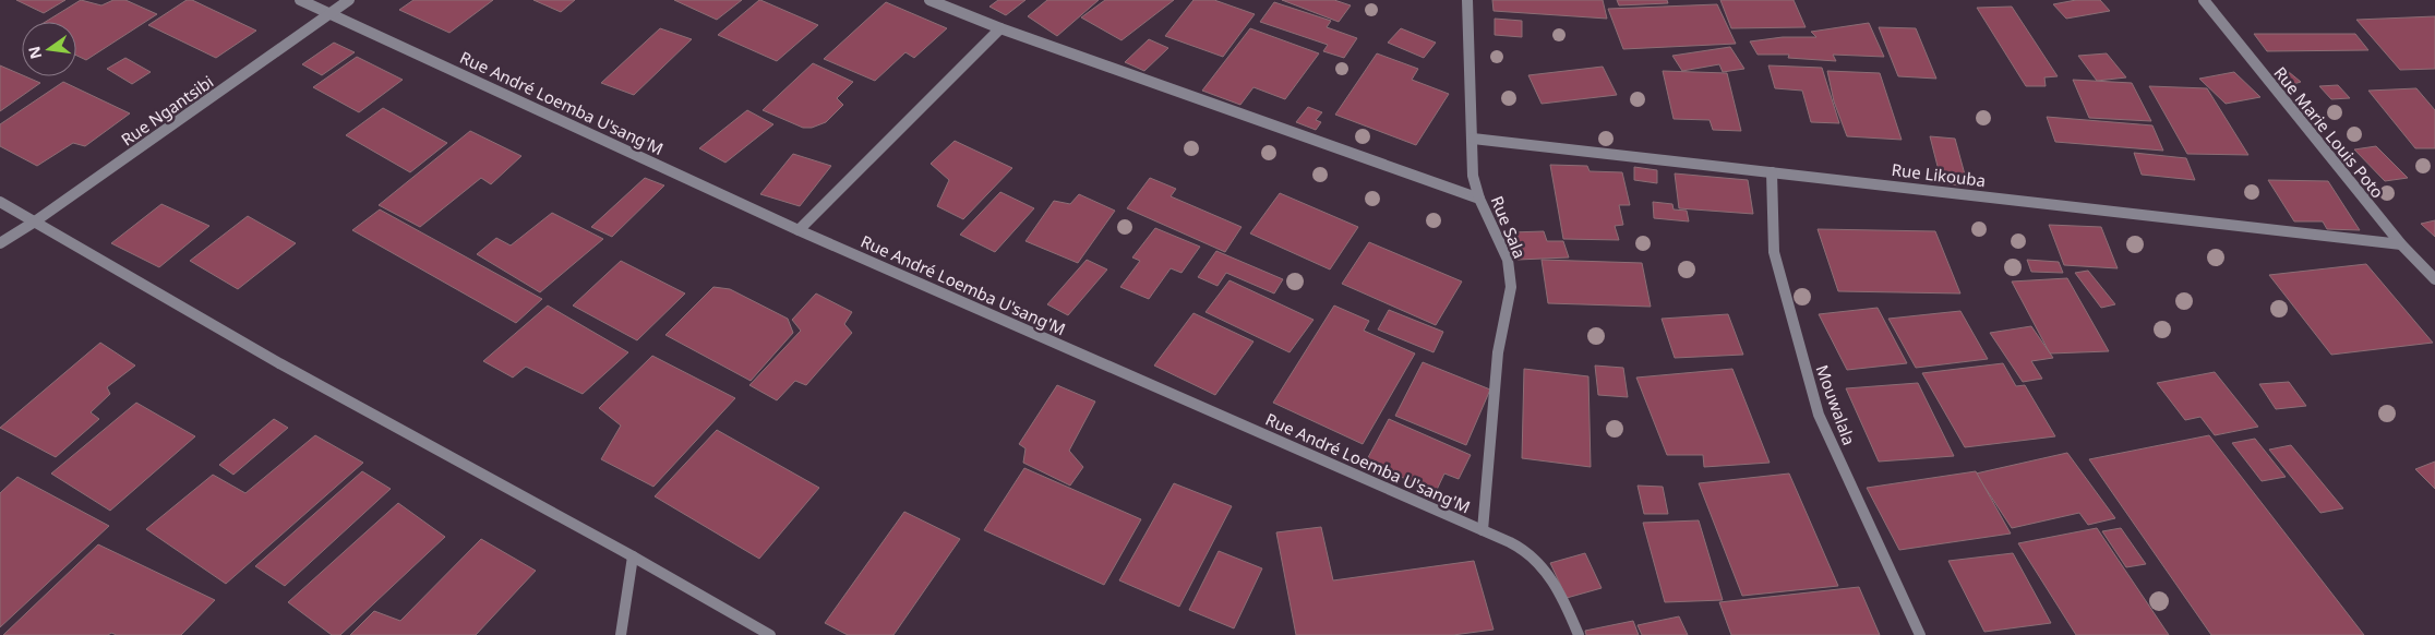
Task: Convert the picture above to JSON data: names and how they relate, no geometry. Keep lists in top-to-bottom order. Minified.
{"streets":{"street":["Rue André Loemba U'sang'M","Rue Ngantsibi","Rue Marie Louis Poto","Rue Likouba","Rue Sala","Mouwalala"]},"crossings":[["Rue André Loemba U'sang'M","Rue Ngantsibi"],["Rue André Loemba U'sang'M","Rue Sala"],["Rue Marie Louis Poto","Rue Likouba"],["Rue Likouba","Rue Sala"],["Rue Likouba","Mouwalala"]],"north":"left"}
